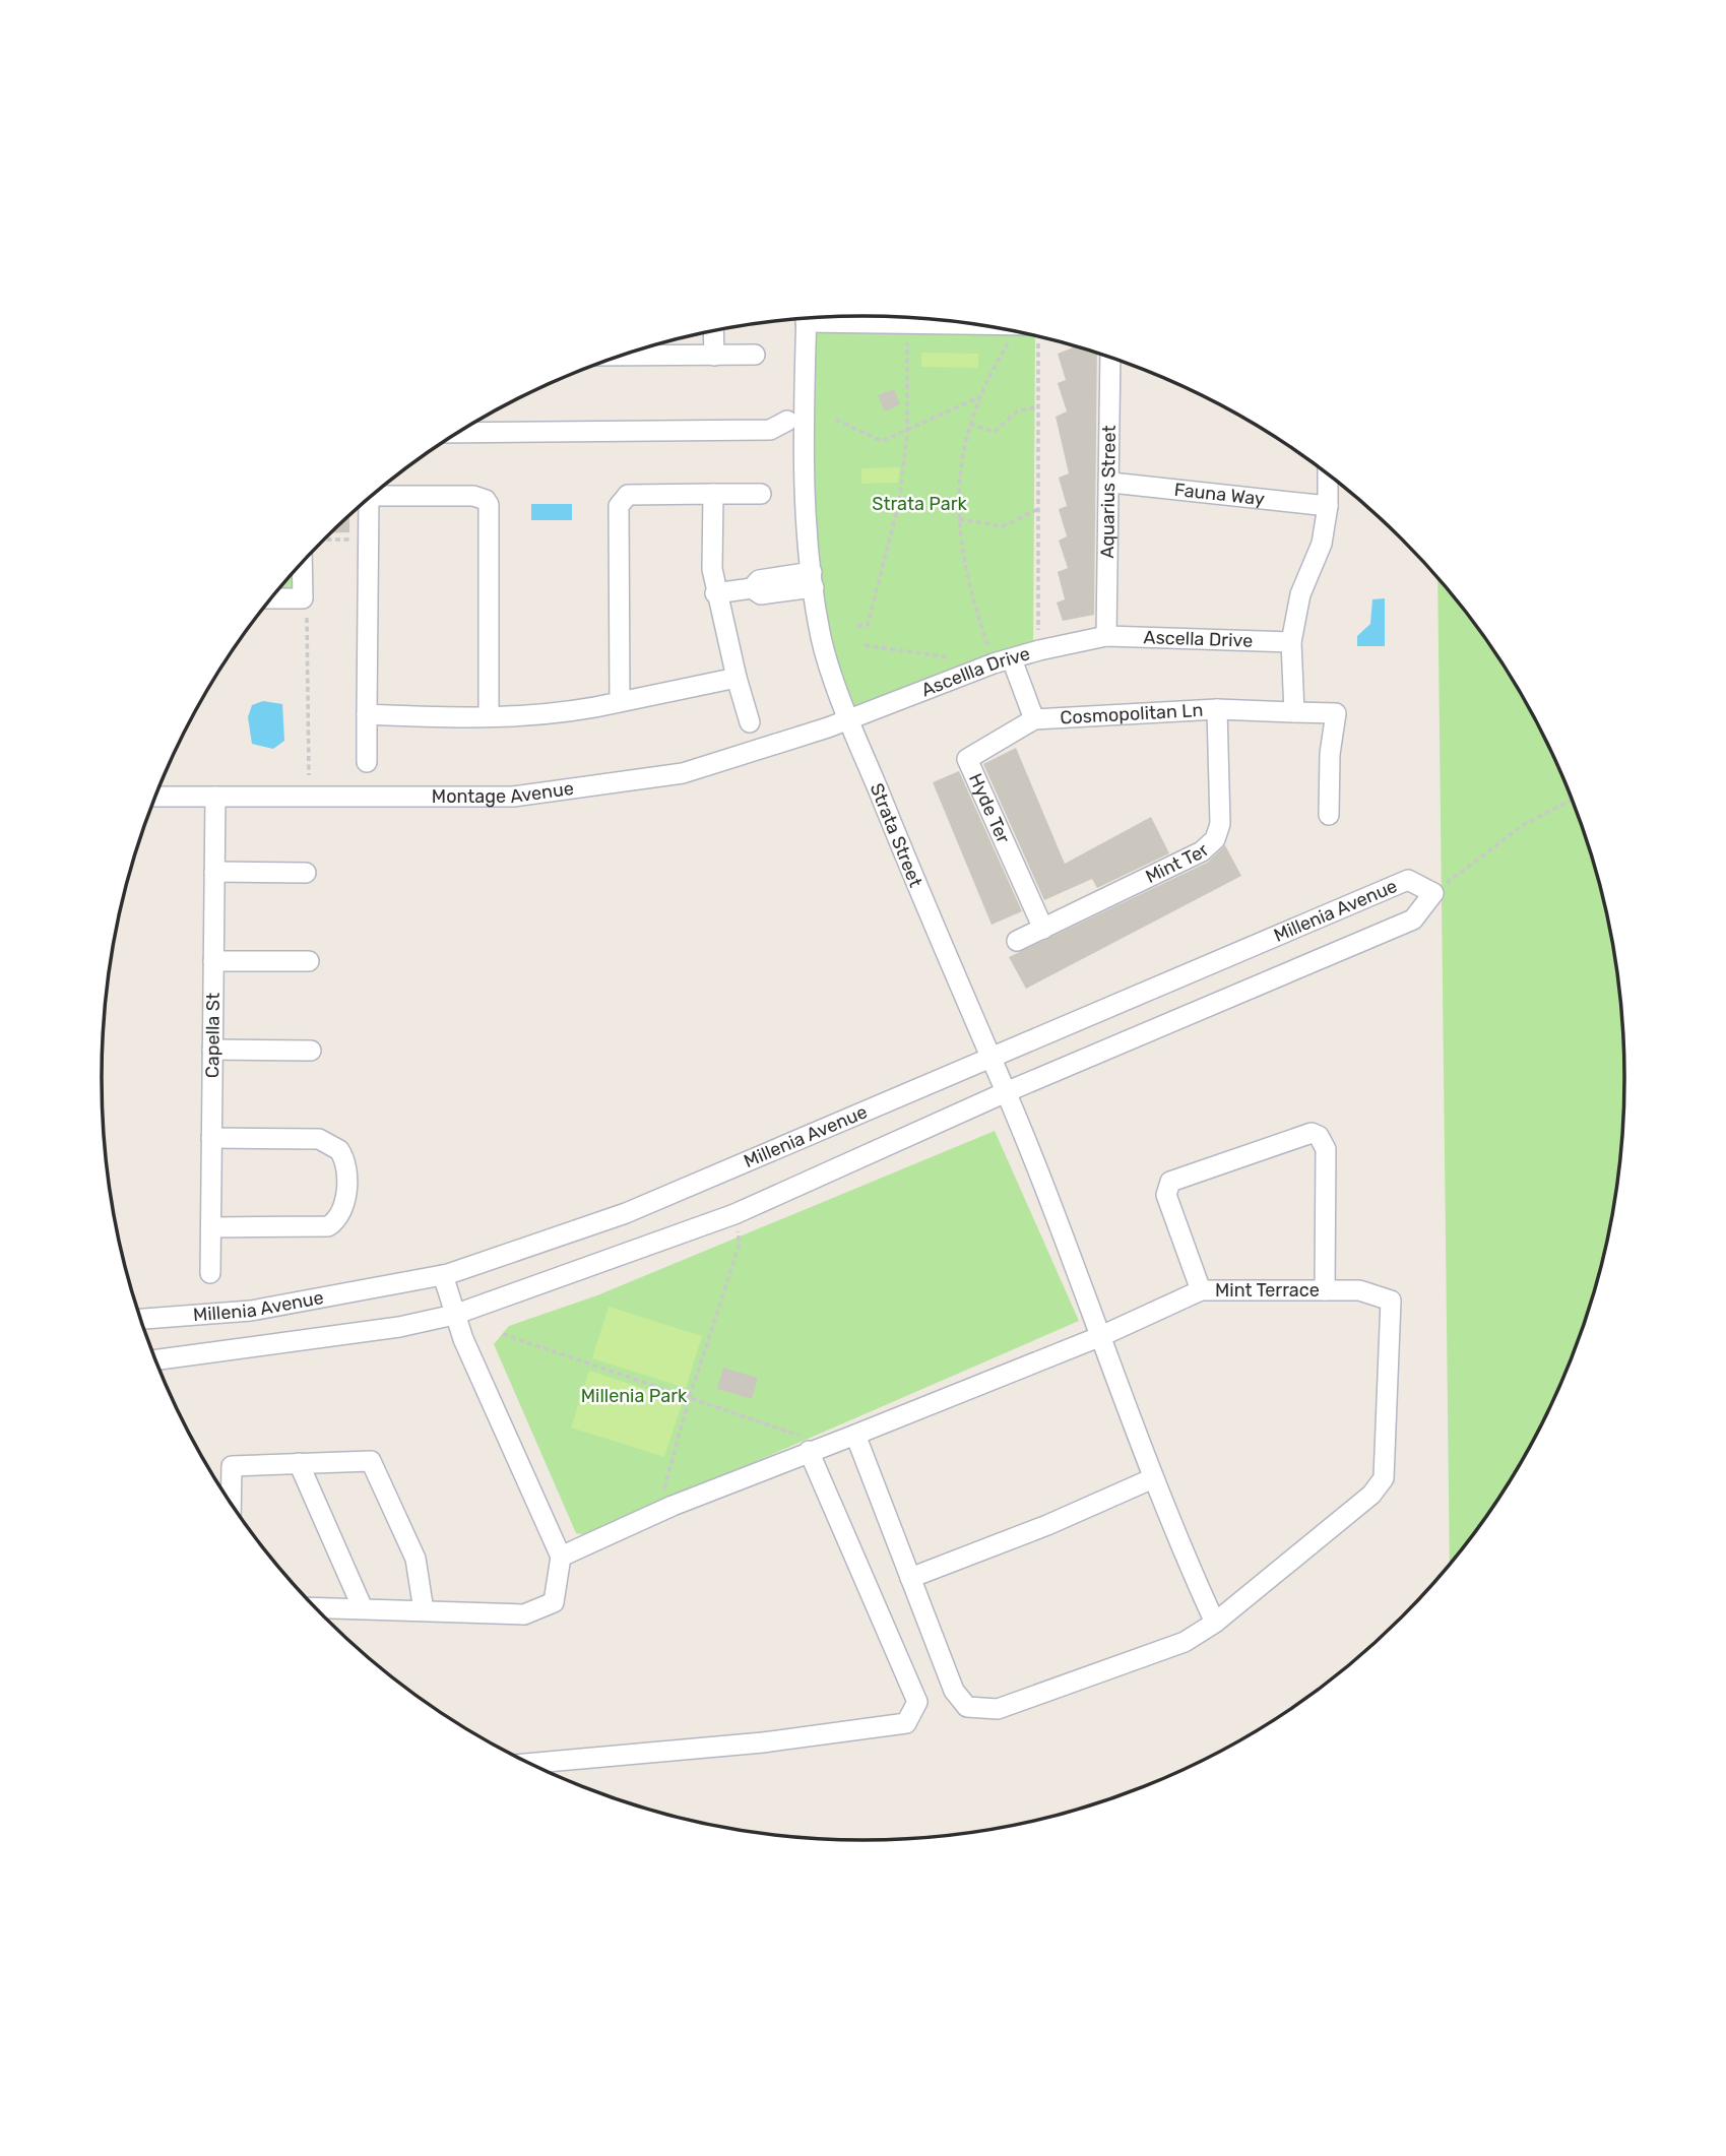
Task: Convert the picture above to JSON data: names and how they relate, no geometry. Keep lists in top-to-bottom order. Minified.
{"streets":{"street":["Aquarius Street","Fauna Way","Ascella Drive","Ascellla Drive","Cosmopolitan Ln","Montage Avenue","Hyde Ter","Strata Street","Mint Ter","Millenia Avenue","Capella St","Mint Terrace"]},"crossings":[["Aquarius Street","Fauna Way"],["Aquarius Street","Ascella Drive"],["Aquarius Street","Ascellla Drive"],["Ascella Drive","Ascellla Drive"],["Ascellla Drive","Montage Avenue"],["Ascellla Drive","Strata Street"],["Cosmopolitan Ln","Hyde Ter"],["Cosmopolitan Ln","Mint Ter"],["Montage Avenue","Strata Street"],["Montage Avenue","Capella St"],["Hyde Ter","Mint Ter"],["Strata Street","Millenia Avenue"],["Strata Street","Mint Terrace"]],"parks":["Strata Park","Millenia Park"]}
